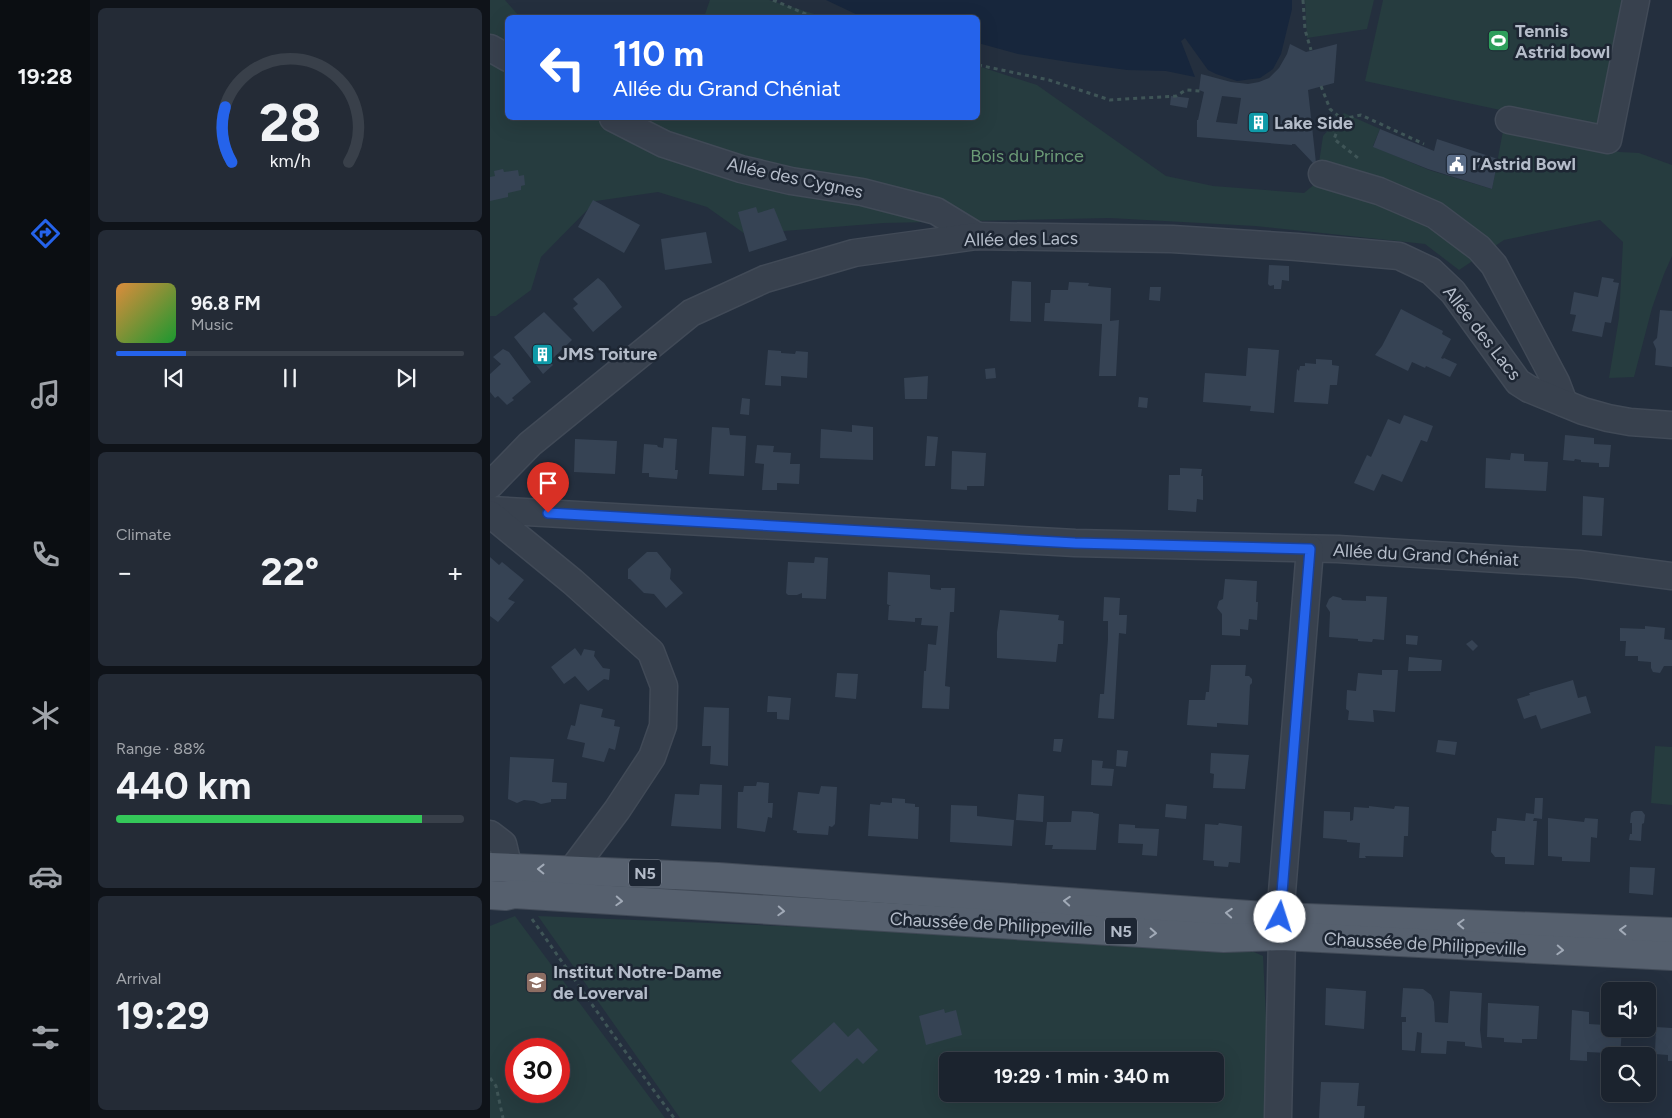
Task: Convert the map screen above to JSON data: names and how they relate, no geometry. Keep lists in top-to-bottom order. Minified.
{"streets":{"main road":["N5","Chaussée de Philippeville"],"street":["Allée des Cygnes","Allée des Lacs","Allée du Grand Chéniat"]},"crossings":[["Allée des Cygnes","Allée des Lacs"],["N5","Chaussée de Philippeville"]],"parks":["Bois du Prince"],"places":{"sports":["Tennis Astrid bowl"],"building":["Lake Side","JMS Toiture"],"public building":["l’Astrid Bowl"],"school or university":["Institut Notre-Dame de Loverval"]},"page":{"tabs":"19:28","turn":["110 m","Allée du Grand Chéniat"],"song":["96.8 FM","Music"],"tile":["Climate",["Range · 88%","440 km"],["Arrival","19:29"]],"heat":["−","22°","+"],"limit":"30","trip":"19:29 · 1 min · 340 m","gauge":["28","km/h"]}}
